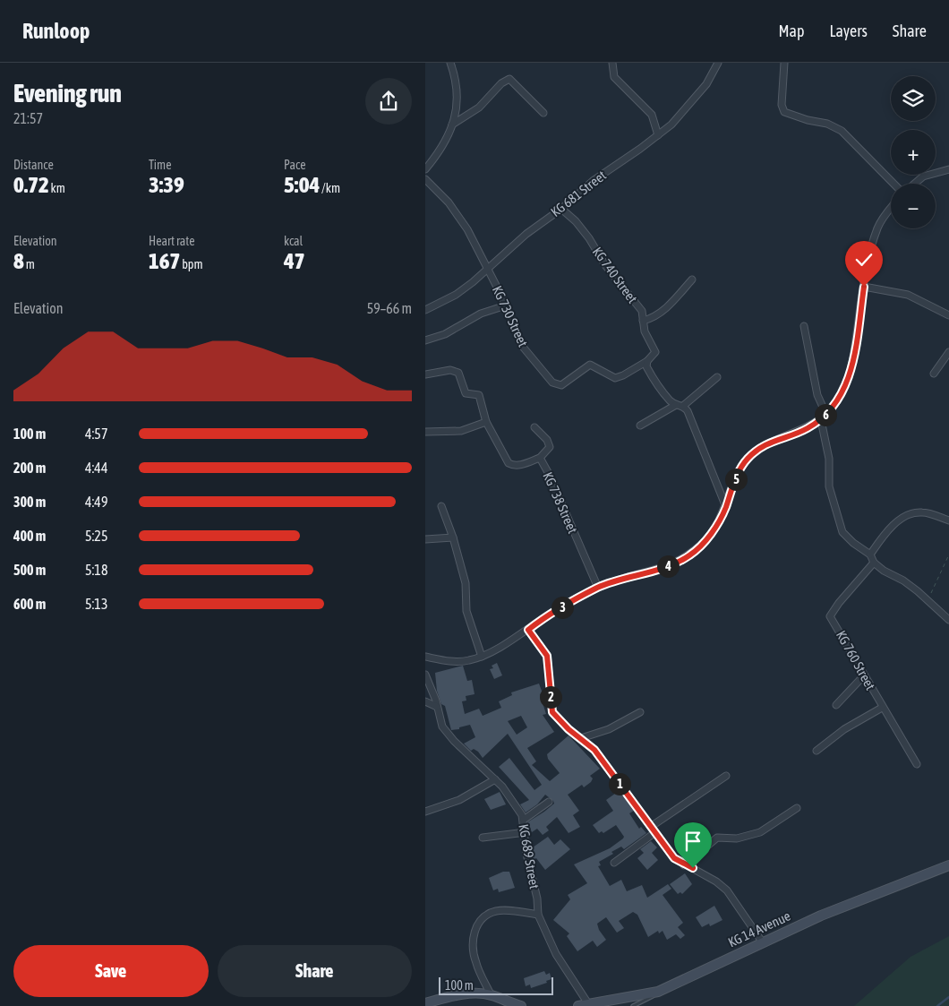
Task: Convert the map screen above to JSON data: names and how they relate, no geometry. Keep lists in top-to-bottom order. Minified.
{"streets":{"main road":["KG 14 Avenue"],"street":["KG 681 Street","KG 740 Street","KG 730 Street","KG 738 Street","KG 760 Street","KG 689 Street"]},"crossings":[["KG 681 Street","KG 740 Street"],["KG 681 Street","KG 730 Street"],["KG 740 Street","KG 730 Street"],["KG 689 Street","KG 14 Avenue"]],"scale_bar":"100 m","page":{"header":"Runloop","nav":["Map","Layers","Share"],"heading":["Evening run","21:57"],"map_buttons":["+","−"],"stats":[["Distance","0.72 km"],["Time","3:39"],["Pace","5:04 /km"],["Elevation","8 m"],["Heart rate","167 bpm"],["kcal","47"]],"chart":["Elevation","59–66 m"],"pins":["6","5","4","3","2","1"],"list":[{"name":"100 m","note":"4:57"},{"name":"200 m","note":"4:44"},{"name":"300 m","note":"4:49"},{"name":"400 m","note":"5:25"},{"name":"500 m","note":"5:18"},{"name":"600 m","note":"5:13"}],"buttons":["Save","Share"],"scale":"100 m"}}
